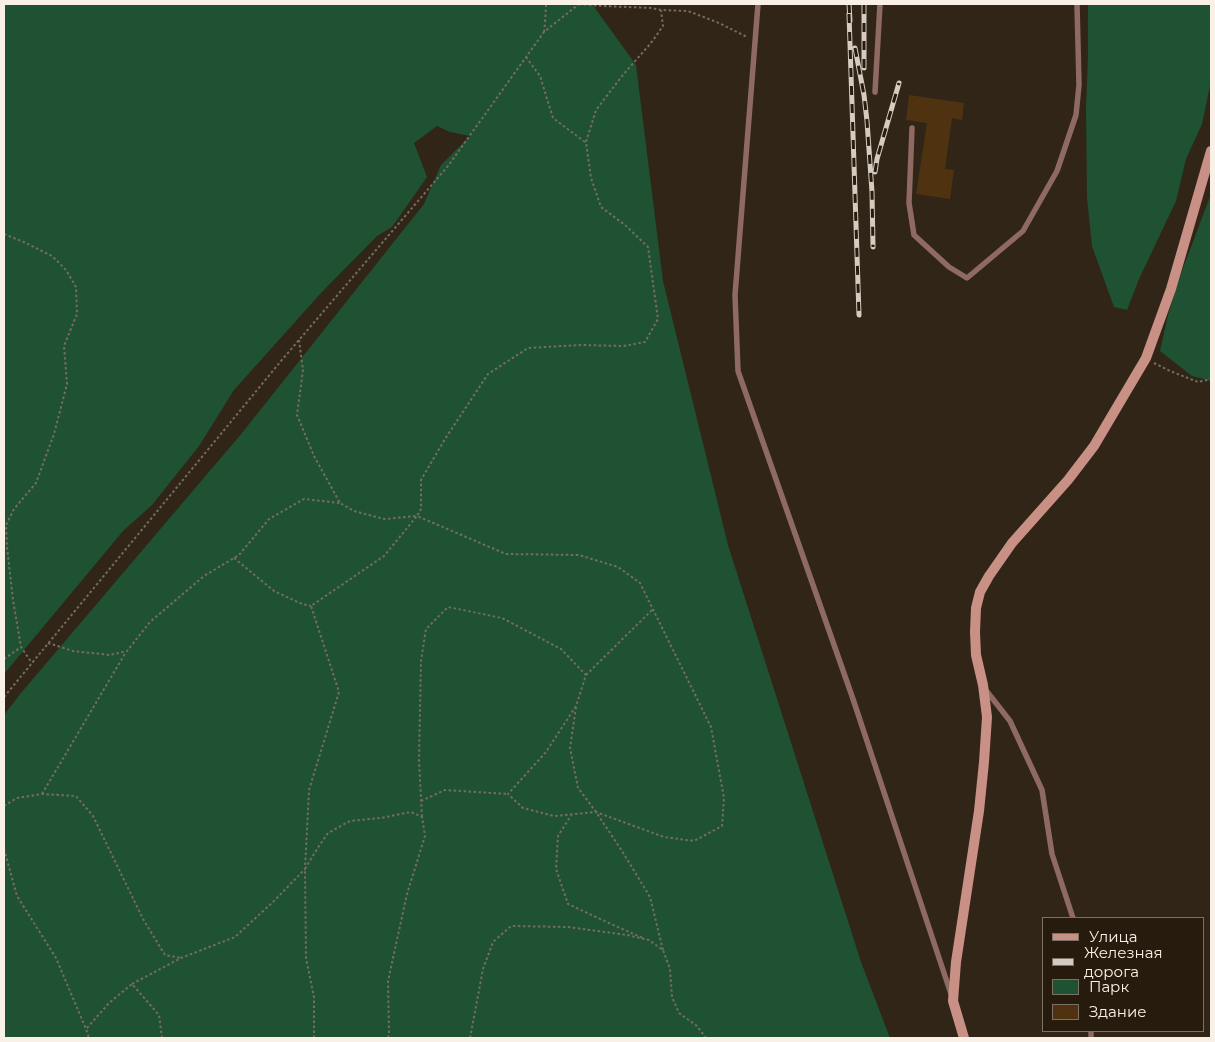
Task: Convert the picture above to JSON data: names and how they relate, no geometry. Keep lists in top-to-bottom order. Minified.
{"legend":["Улица","Железная дорога","Парк","Здание"]}
